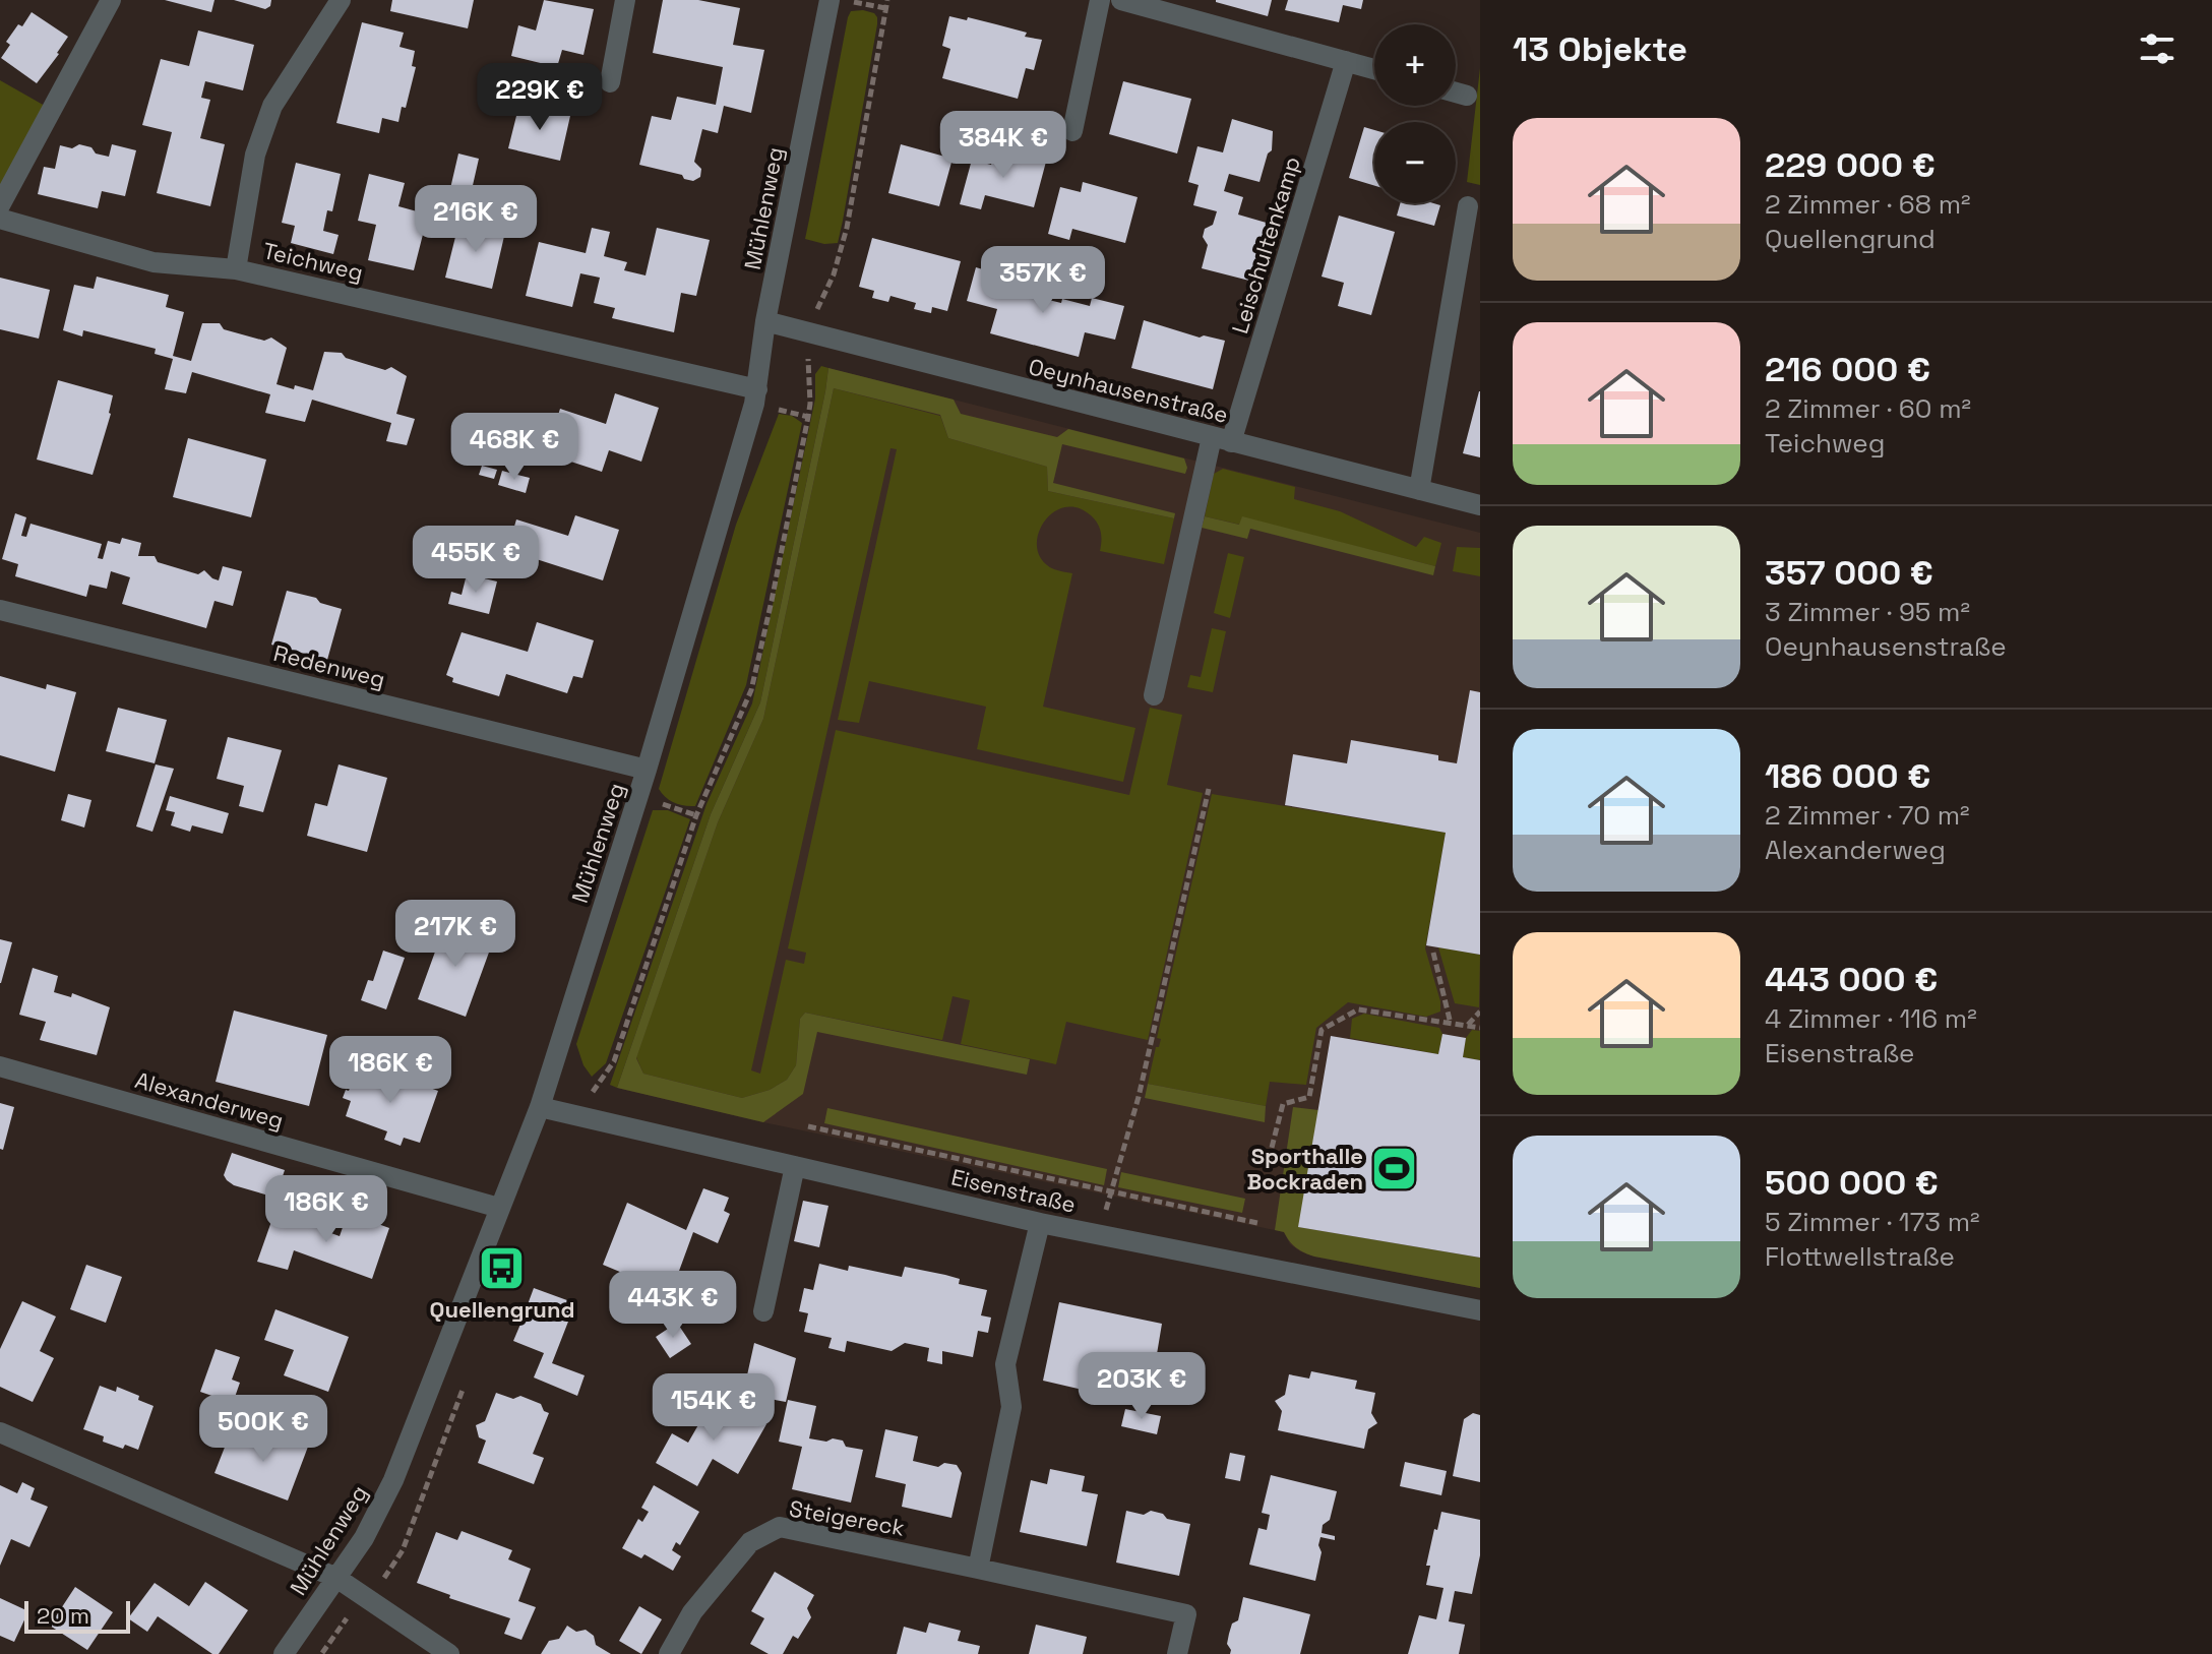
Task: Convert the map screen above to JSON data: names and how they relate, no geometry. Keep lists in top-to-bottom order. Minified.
{"streets":{"street":["Mühlenweg","Leischultenkamp","Teichweg","Oeynhausenstraße","Redenweg","Alexanderweg","Eisenstraße","Steigereck"]},"crossings":[["Mühlenweg","Teichweg"],["Mühlenweg","Oeynhausenstraße"],["Mühlenweg","Redenweg"],["Mühlenweg","Alexanderweg"],["Mühlenweg","Eisenstraße"],["Leischultenkamp","Oeynhausenstraße"]],"places":{"sports":["Sporthalle Bockraden"],"bus stop":["Quellengrund"]},"scale_bar":"20 m","page":{"heading":"13 Objekte","map_buttons":["+","−"],"price":["229K €","384K €","216K €","357K €","468K €","455K €","217K €","186K €","186K €","443K €","203K €","154K €","500K €"],"list":[{"name":"229 000 €","note":"2 Zimmer · 68 m² · Quellengrund"},{"name":"216 000 €","note":"2 Zimmer · 60 m² · Teichweg"},{"name":"357 000 €","note":"3 Zimmer · 95 m² · Oeynhausenstraße"},{"name":"186 000 €","note":"2 Zimmer · 70 m² · Alexanderweg"},{"name":"443 000 €","note":"4 Zimmer · 116 m² · Eisenstraße"},{"name":"500 000 €","note":"5 Zimmer · 173 m² · Flottwellstraße"}],"scale":"20 m"}}
